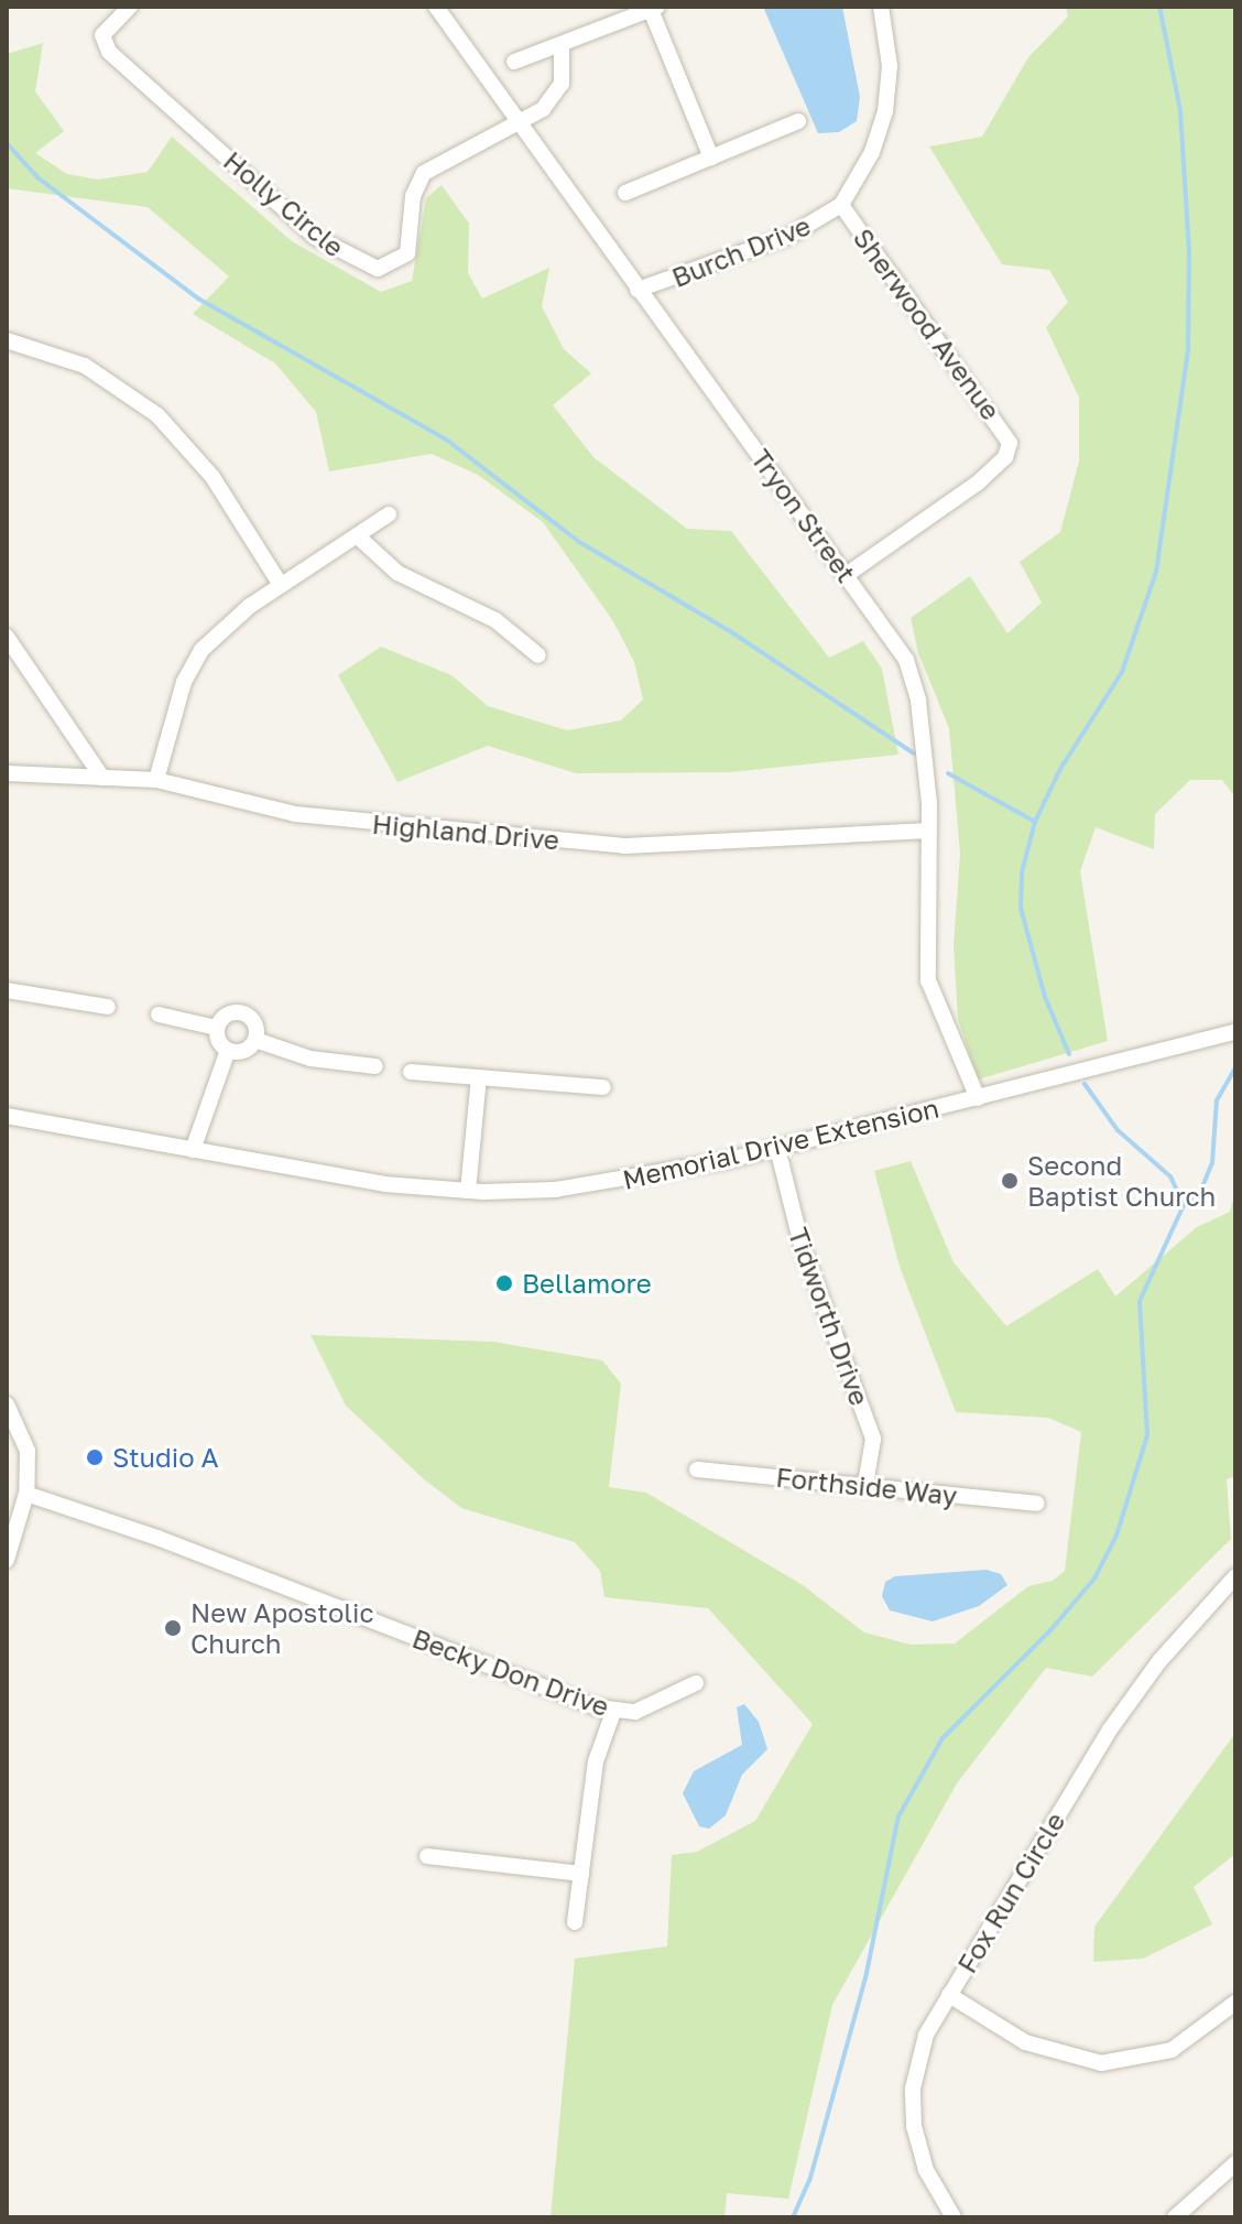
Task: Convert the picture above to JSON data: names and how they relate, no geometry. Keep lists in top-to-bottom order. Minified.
{"streets":{"street":["Holly Circle","Burch Drive","Sherwood Avenue","Tryon Street","Highland Drive","Memorial Drive Extension","Tidworth Drive","Forthside Way","Becky Don Drive","Fox Run Circle"]},"crossings":[["Holly Circle","Tryon Street"],["Burch Drive","Sherwood Avenue"],["Burch Drive","Tryon Street"],["Sherwood Avenue","Tryon Street"],["Tryon Street","Highland Drive"],["Tryon Street","Memorial Drive Extension"],["Memorial Drive Extension","Tidworth Drive"],["Tidworth Drive","Forthside Way"]],"places":["Second Baptist Church","Bellamore","Studio A","New Apostolic Church"]}
